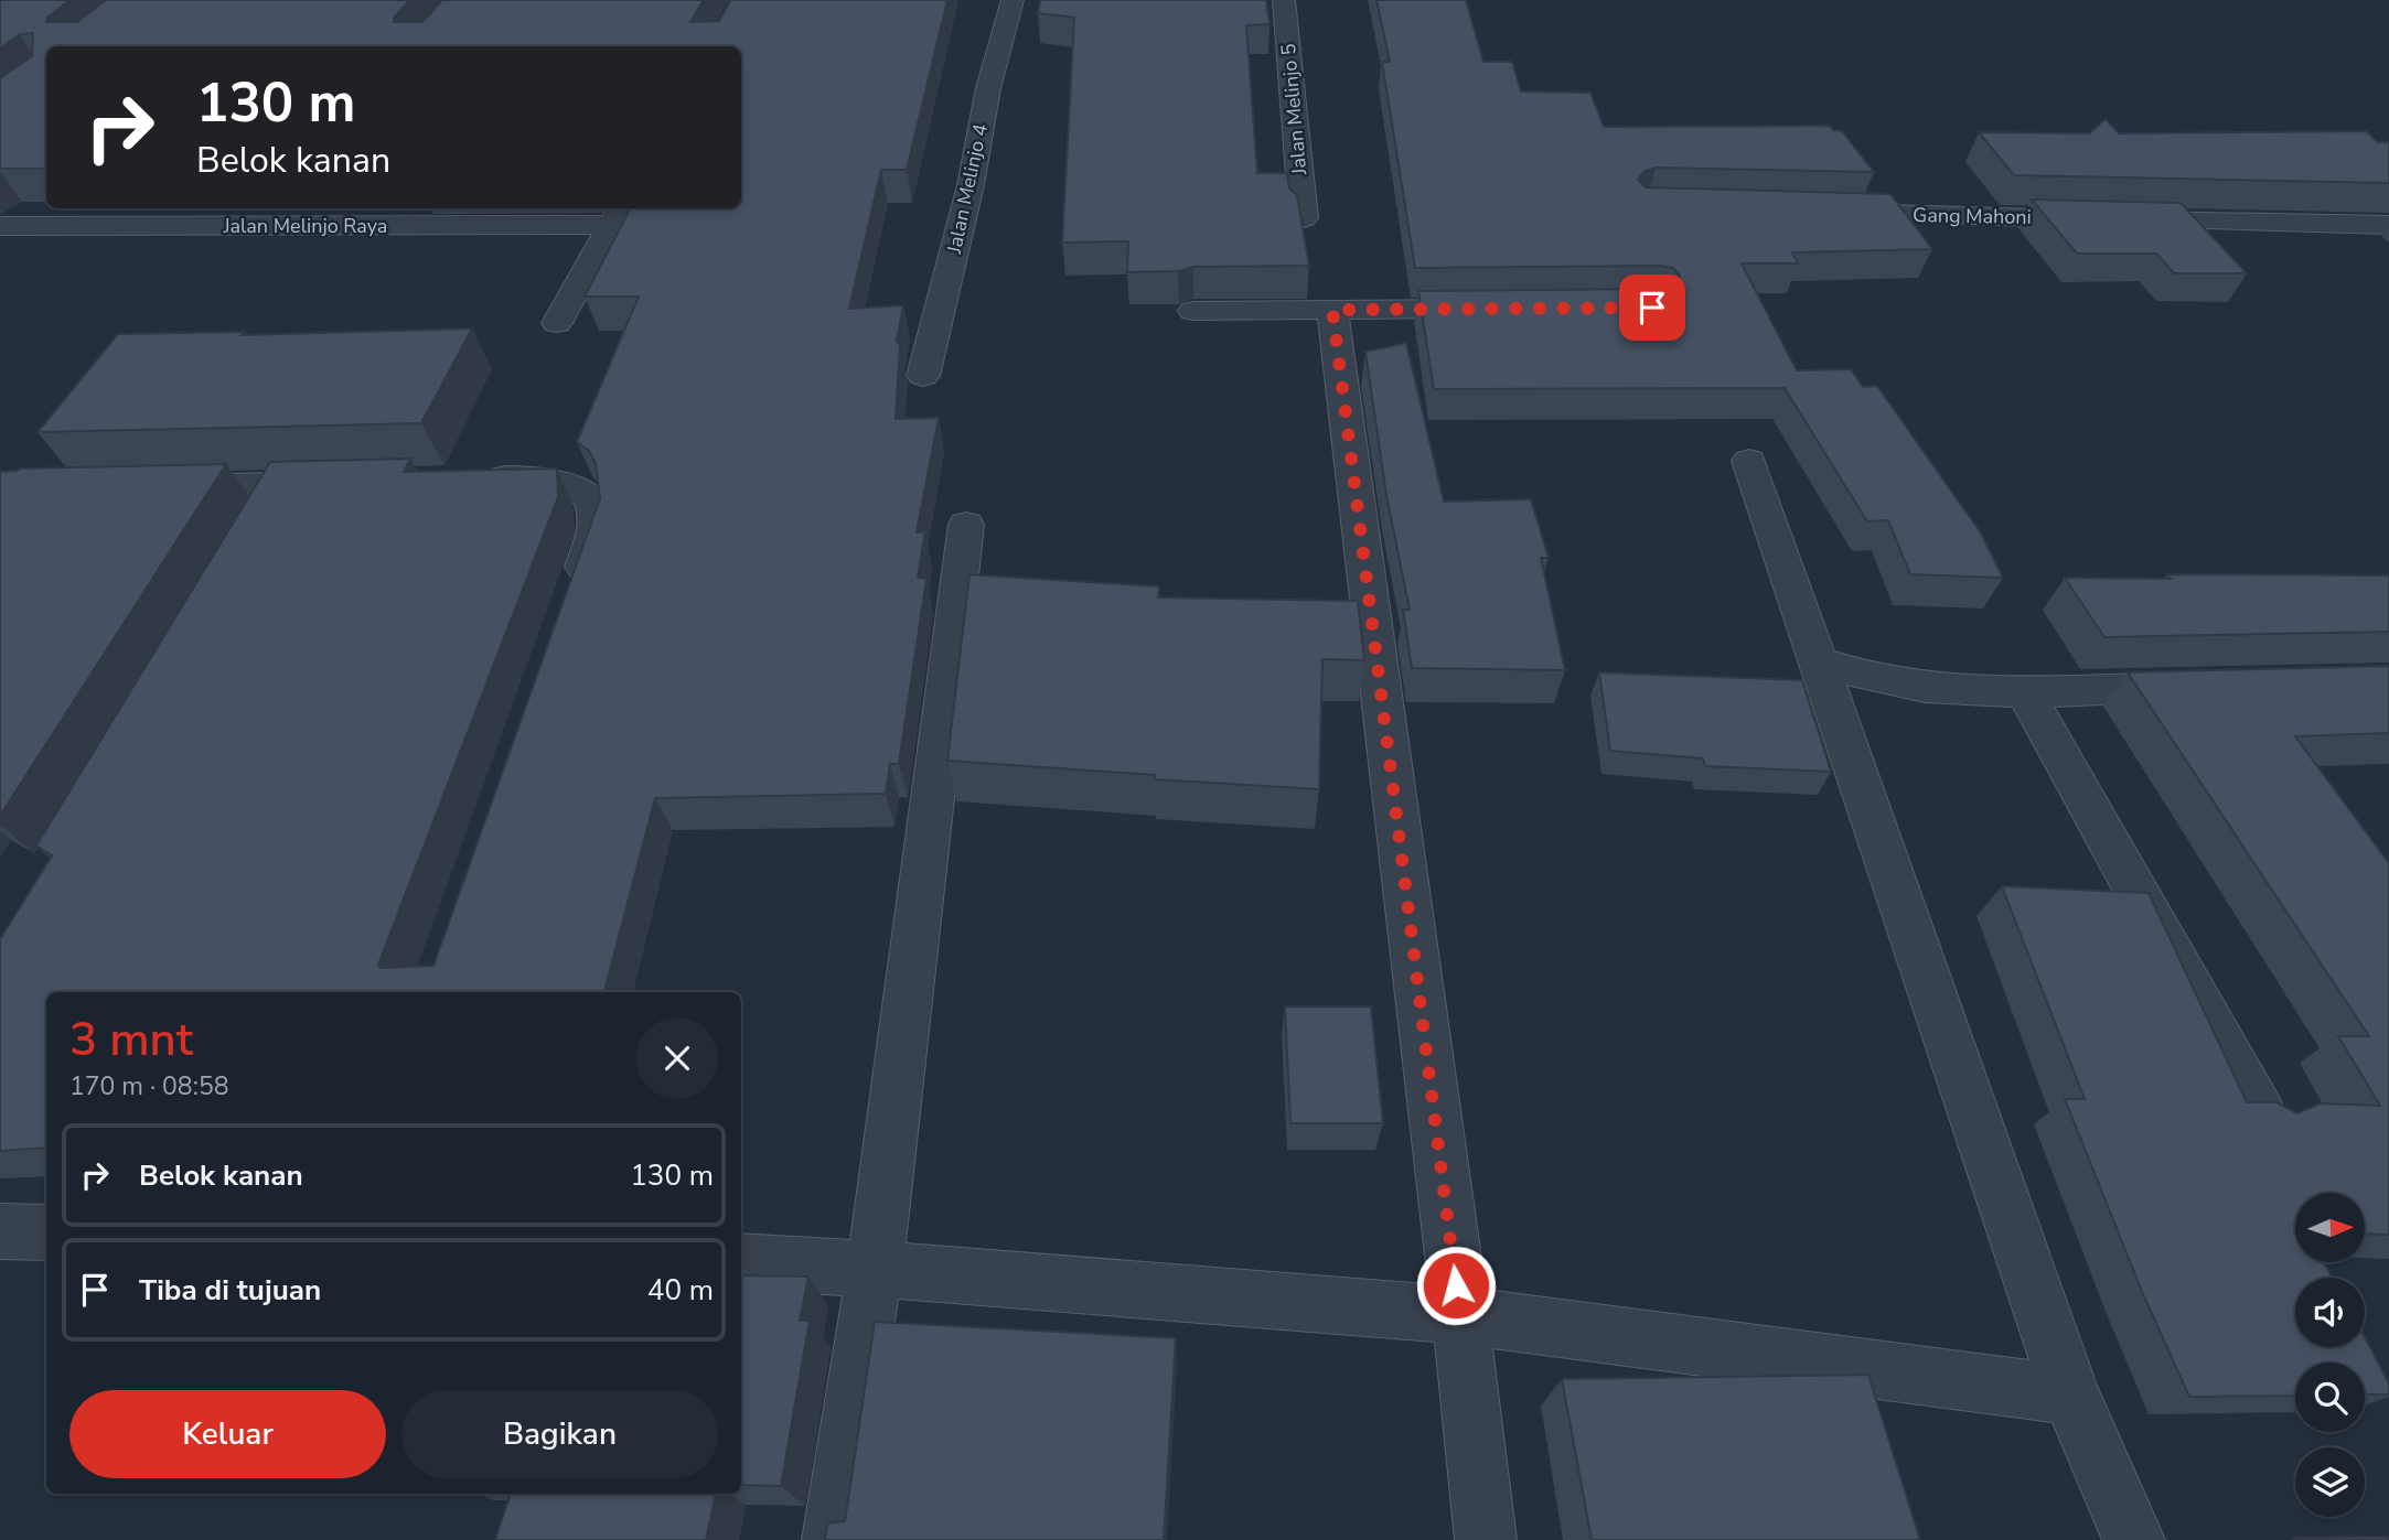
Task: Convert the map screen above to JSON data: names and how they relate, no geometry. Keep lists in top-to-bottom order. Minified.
{"streets":{"street":["Jalan Melinjo 5","Jalan Melinjo 4","Gang Mahoni","Jalan Melinjo Raya"]},"north":"right","page":{"turn":["130 m","Belok kanan"],"heading":["3 mnt","170 m · 08:58"],"list":[{"name":"Belok kanan","value":"130 m"},{"name":"Tiba di tujuan","value":"40 m"}],"buttons":["Keluar","Bagikan"]}}
